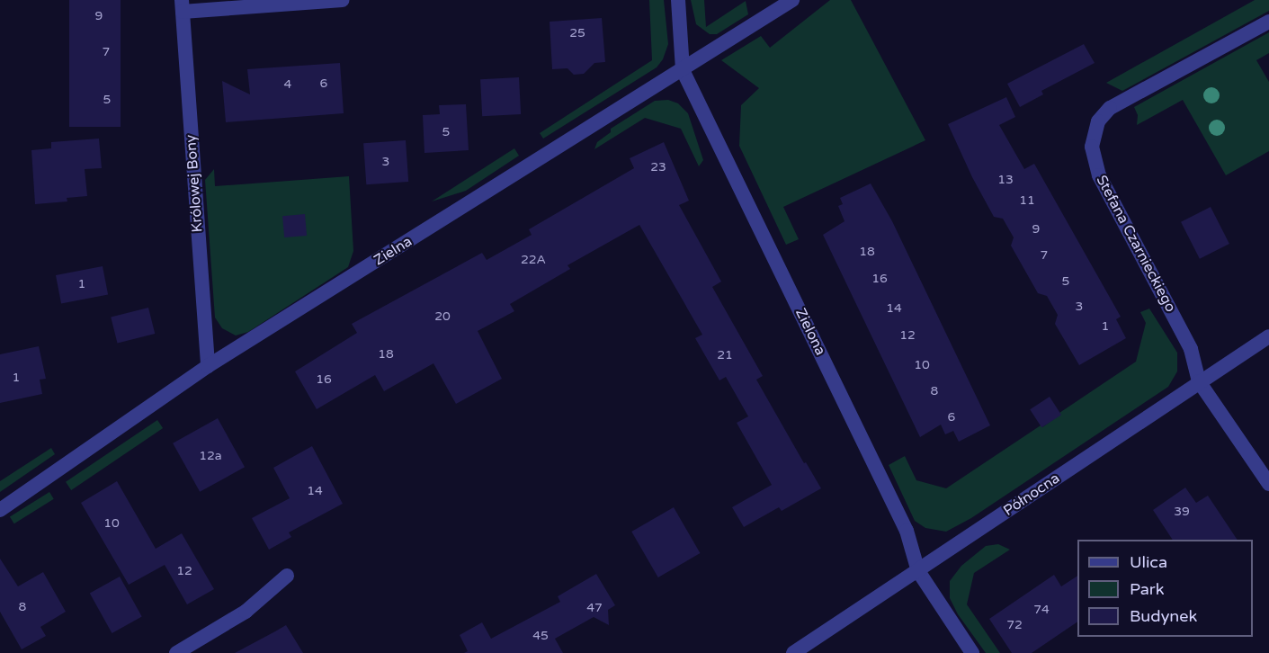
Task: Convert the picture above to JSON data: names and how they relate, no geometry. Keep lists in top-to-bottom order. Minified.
{"streets":{"street":["Królowej Bony","Stefana Czarnieckiego","Zielna","Zielona","Północna"]},"crossings":[["Królowej Bony","Zielna"],["Stefana Czarnieckiego","Północna"],["Zielna","Zielona"],["Zielona","Północna"]],"house_numbers":["9","25","7","6","4","5","5","3","23","13","11","9","18","7","22A","16","5","1","3","14","20","1","12","18","21","10","1","16","8","6","12a","14","39","10","12","8","47","74","72","45"],"legend":["Ulica","Park","Budynek"]}
